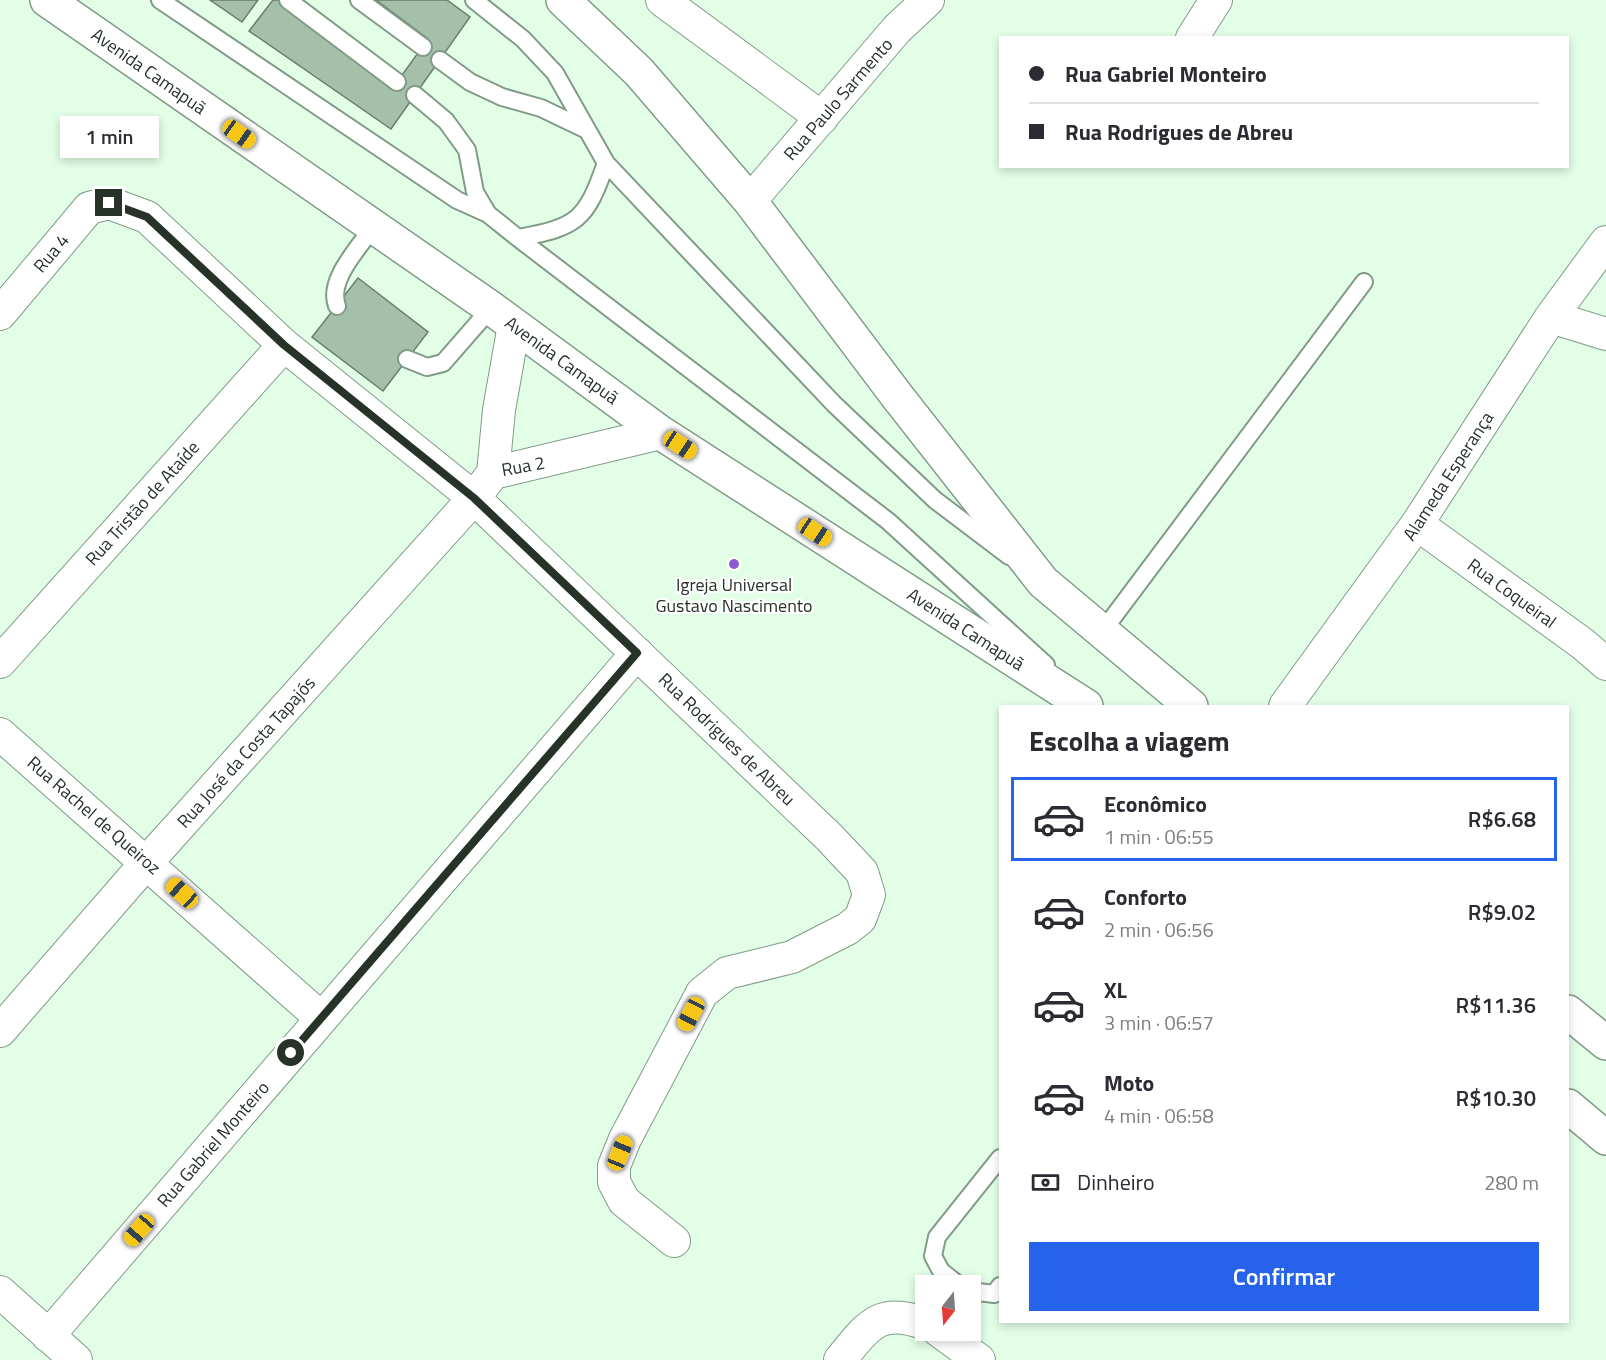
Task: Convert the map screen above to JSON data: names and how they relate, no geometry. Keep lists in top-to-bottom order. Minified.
{"streets":{"main road":["Avenida Camapuã"],"street":["Rua Paulo Sarmento","Rua 4","Rua 2","Alameda Esperança","Rua Tristão de Ataíde","Rua Coqueiral","Rua Rodrigues de Abreu","Rua José da Costa Tapajós","Rua Rachel de Queiroz","Rua Gabriel Monteiro"]},"crossings":[["Avenida Camapuã","Rua 2"],["Rua 4","Rua Rodrigues de Abreu"],["Rua 2","Rua José da Costa Tapajós"],["Alameda Esperança","Rua Coqueiral"],["Rua Tristão de Ataíde","Rua Rodrigues de Abreu"],["Rua Rodrigues de Abreu","Rua José da Costa Tapajós"],["Rua Rodrigues de Abreu","Rua Gabriel Monteiro"],["Rua José da Costa Tapajós","Rua Rachel de Queiroz"],["Rua Rachel de Queiroz","Rua Gabriel Monteiro"]],"places":["Igreja Universal Gustavo Nascimento"],"north":"bottom","page":{"banner":["Rua Gabriel Monteiro","Rua Rodrigues de Abreu"],"bubble":"1 min","heading":"Escolha a viagem","list":[{"name":"Econômico","note":"1 min · 06:55","value":"R$6.68"},{"name":"Conforto","note":"2 min · 06:56","value":"R$9.02"},{"name":"XL","note":"3 min · 06:57","value":"R$11.36"},{"name":"Moto","note":"4 min · 06:58","value":"R$10.30"}],"pay":["Dinheiro","280 m"],"buttons":"Confirmar"}}
